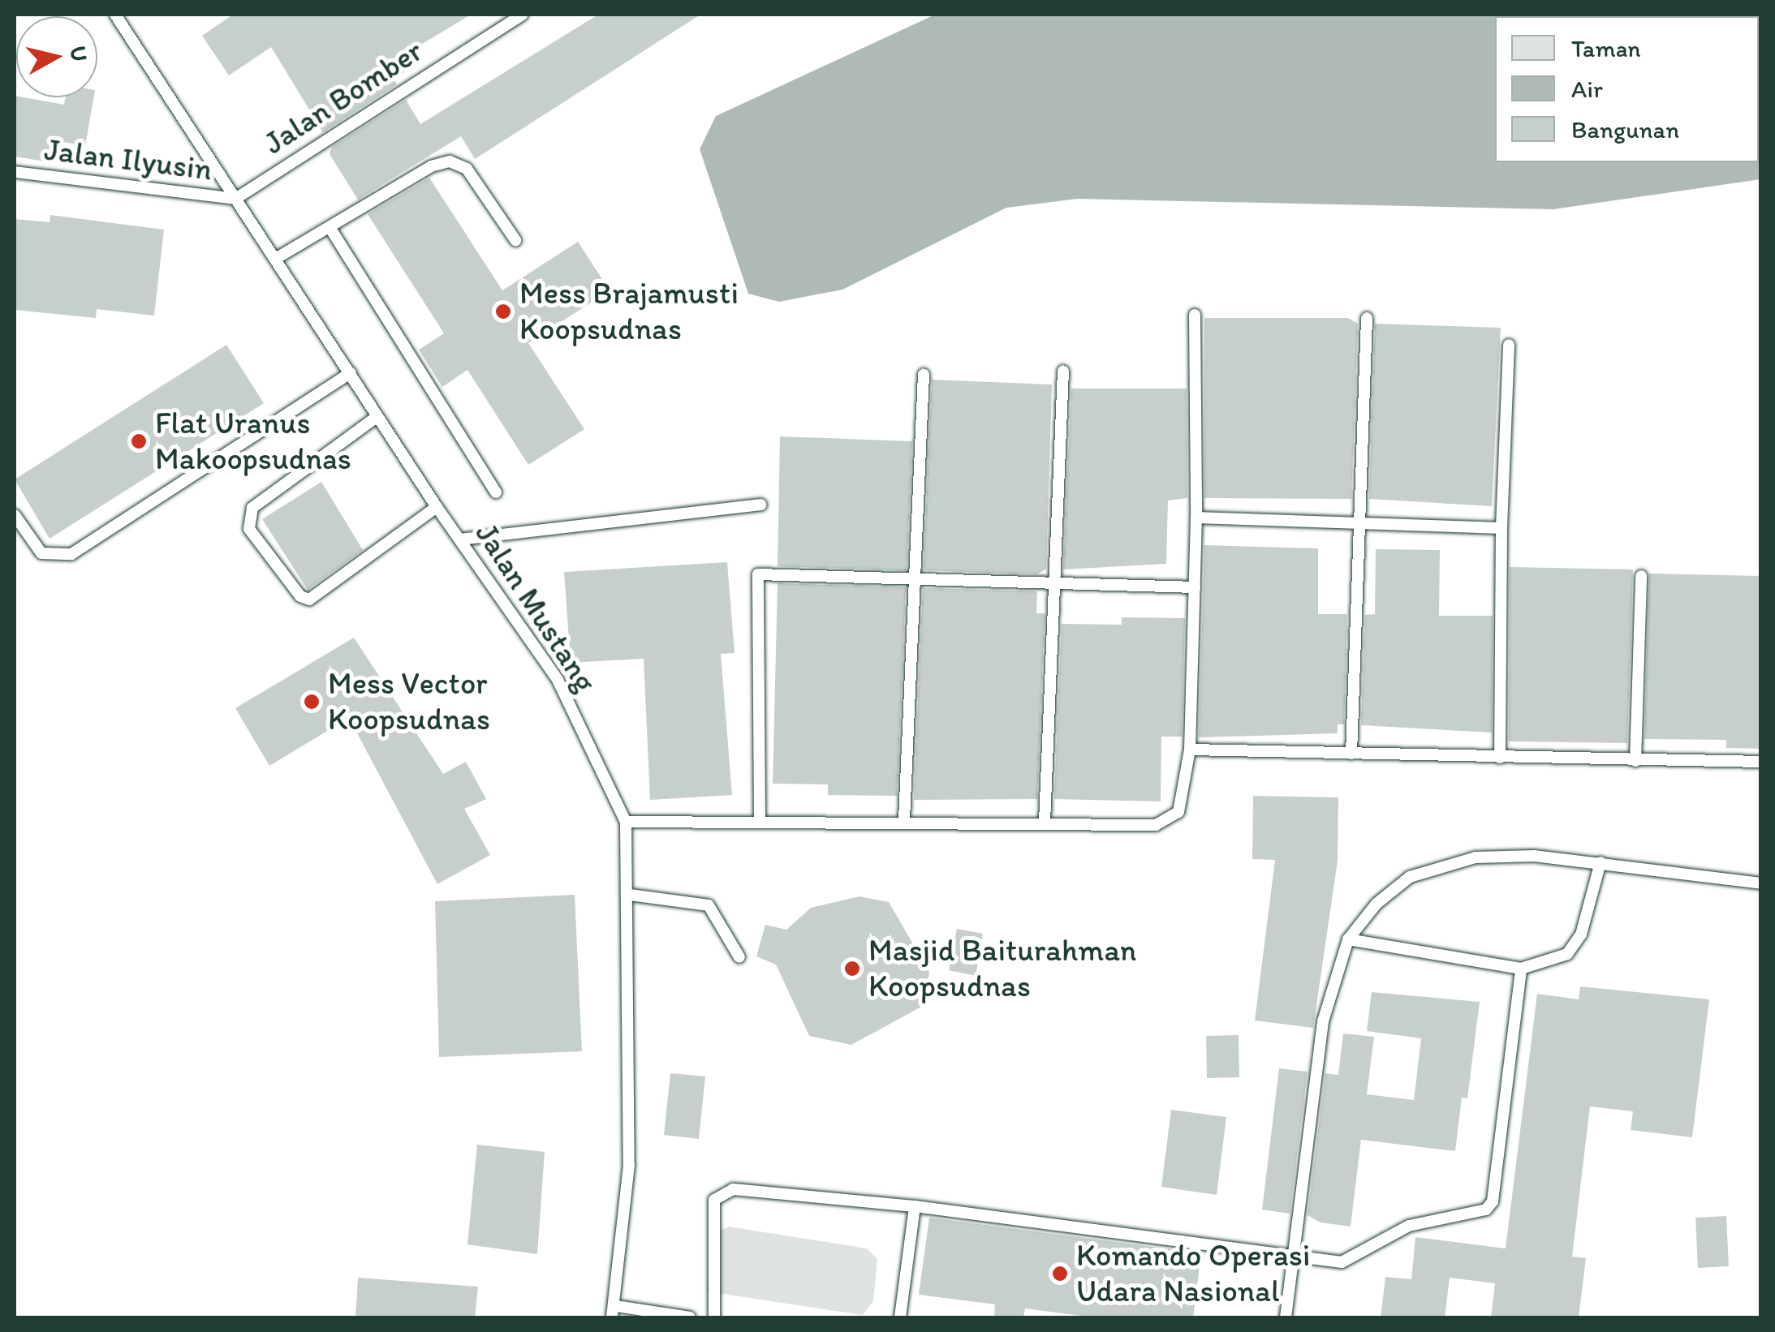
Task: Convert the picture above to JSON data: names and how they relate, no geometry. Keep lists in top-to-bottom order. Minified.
{"streets":{"lane":["Jalan Bomber","Jalan Ilyusin","Jalan Mustang"]},"crossings":[["Jalan Bomber","Jalan Ilyusin"],["Jalan Bomber","Jalan Mustang"],["Jalan Ilyusin","Jalan Mustang"]],"places":["Mess Brajamusti Koopsudnas","Flat Uranus Makoopsudnas","Mess Vector Koopsudnas","Masjid Baiturahman Koopsudnas","Komando Operasi Udara Nasional"],"legend":["Taman","Air","Bangunan"],"north":"right"}
